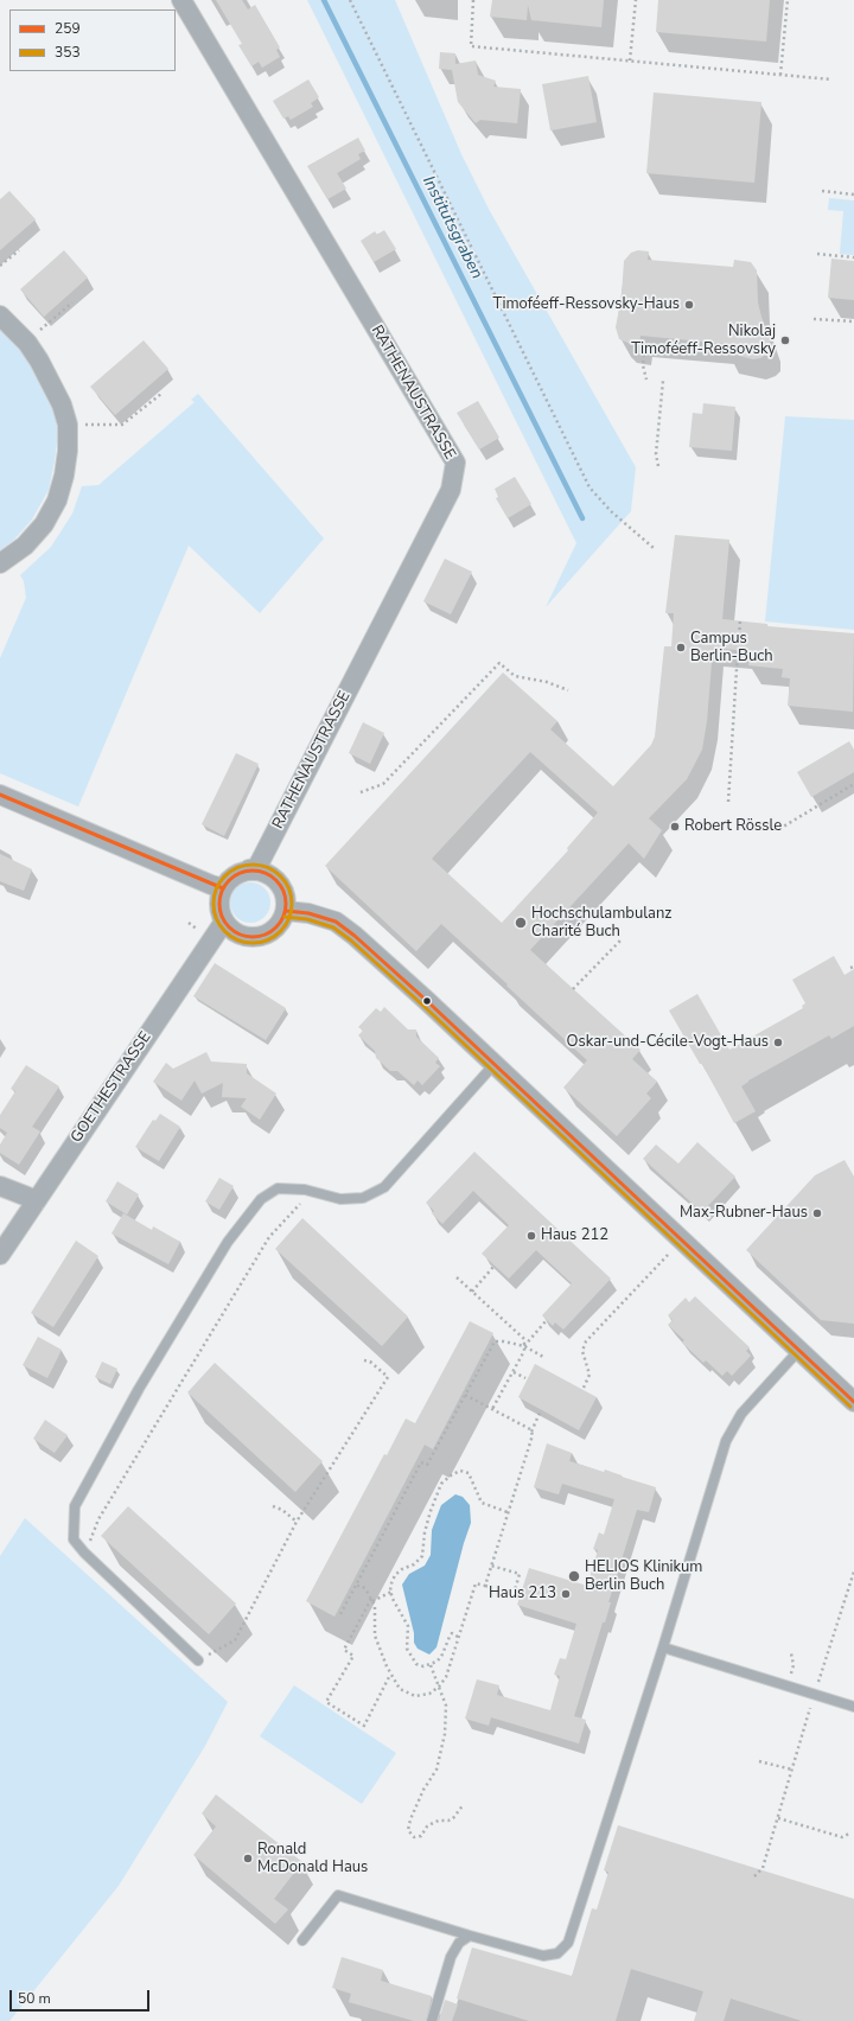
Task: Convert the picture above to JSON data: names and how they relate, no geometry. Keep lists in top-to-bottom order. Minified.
{"streets":{"street":["RATHENAUSTRASSE","GOETHESTRASSE"]},"crossings":[["RATHENAUSTRASSE","GOETHESTRASSE"]],"water":["Institutsgraben"],"places":["Timoféeff-Ressovsky-Haus","Nikolaj Timoféeff-Ressovsky","Campus Berlin-Buch","Robert Rössle","Hochschulambulanz Charité Buch","Oskar-und-Cécile-Vogt-Haus","Max-Rubner-Haus","Haus 212","HELIOS Klinikum Berlin Buch","Haus 213","Ronald McDonald Haus"],"lines":["transit line 259","transit line 353"],"legend":["259","353"],"scale_bar":"50 m"}
